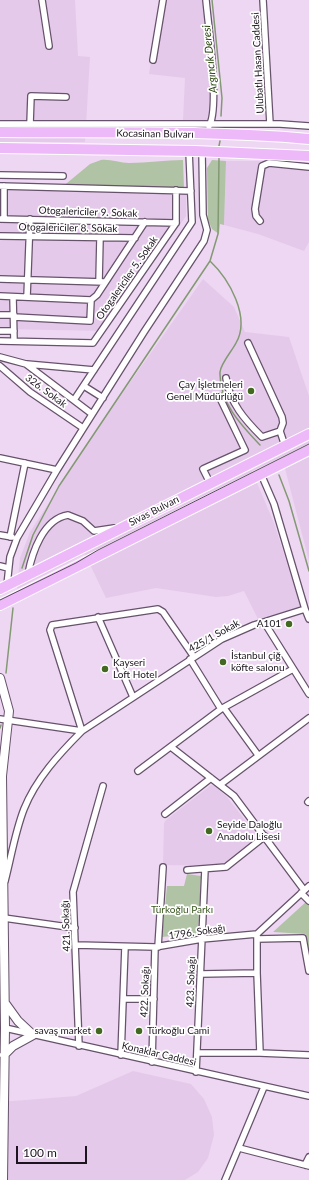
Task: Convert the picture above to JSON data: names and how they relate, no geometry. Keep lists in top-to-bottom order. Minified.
{"streets":{"highway":["Kocasinan Bulvarı","Sivas Bulvarı"],"street":["Ulubatlı Hasan Caddesi","Otogalericiler 9. Sokak","Otogalericiler 8. Sokak","Otogalericiler 5. Sokak","326. Sokak","425/1 Sokak","421. Sokağı","1796. Sokağı","423. Sokağı","422. Sokağı","Konaklar Caddesi"]},"crossings":[["Otogalericiler 9. Sokak","Otogalericiler 5. Sokak"],["421. Sokağı","1796. Sokağı"],["421. Sokağı","Konaklar Caddesi"],["1796. Sokağı","423. Sokağı"],["1796. Sokağı","422. Sokağı"],["423. Sokağı","Konaklar Caddesi"],["422. Sokağı","Konaklar Caddesi"]],"water":["Argıncık Deresi"],"parks":["Türkoğlu Parkı"],"places":["Çay İşletmeleri Genel Müdürlüğü","A101","İstanbul çiğ köfte salonu","Kayseri Loft Hotel","Seyide Daloğlu Anadolu Lisesi","savaş market","Türkoğlu Cami"],"scale_bar":"100 m"}
